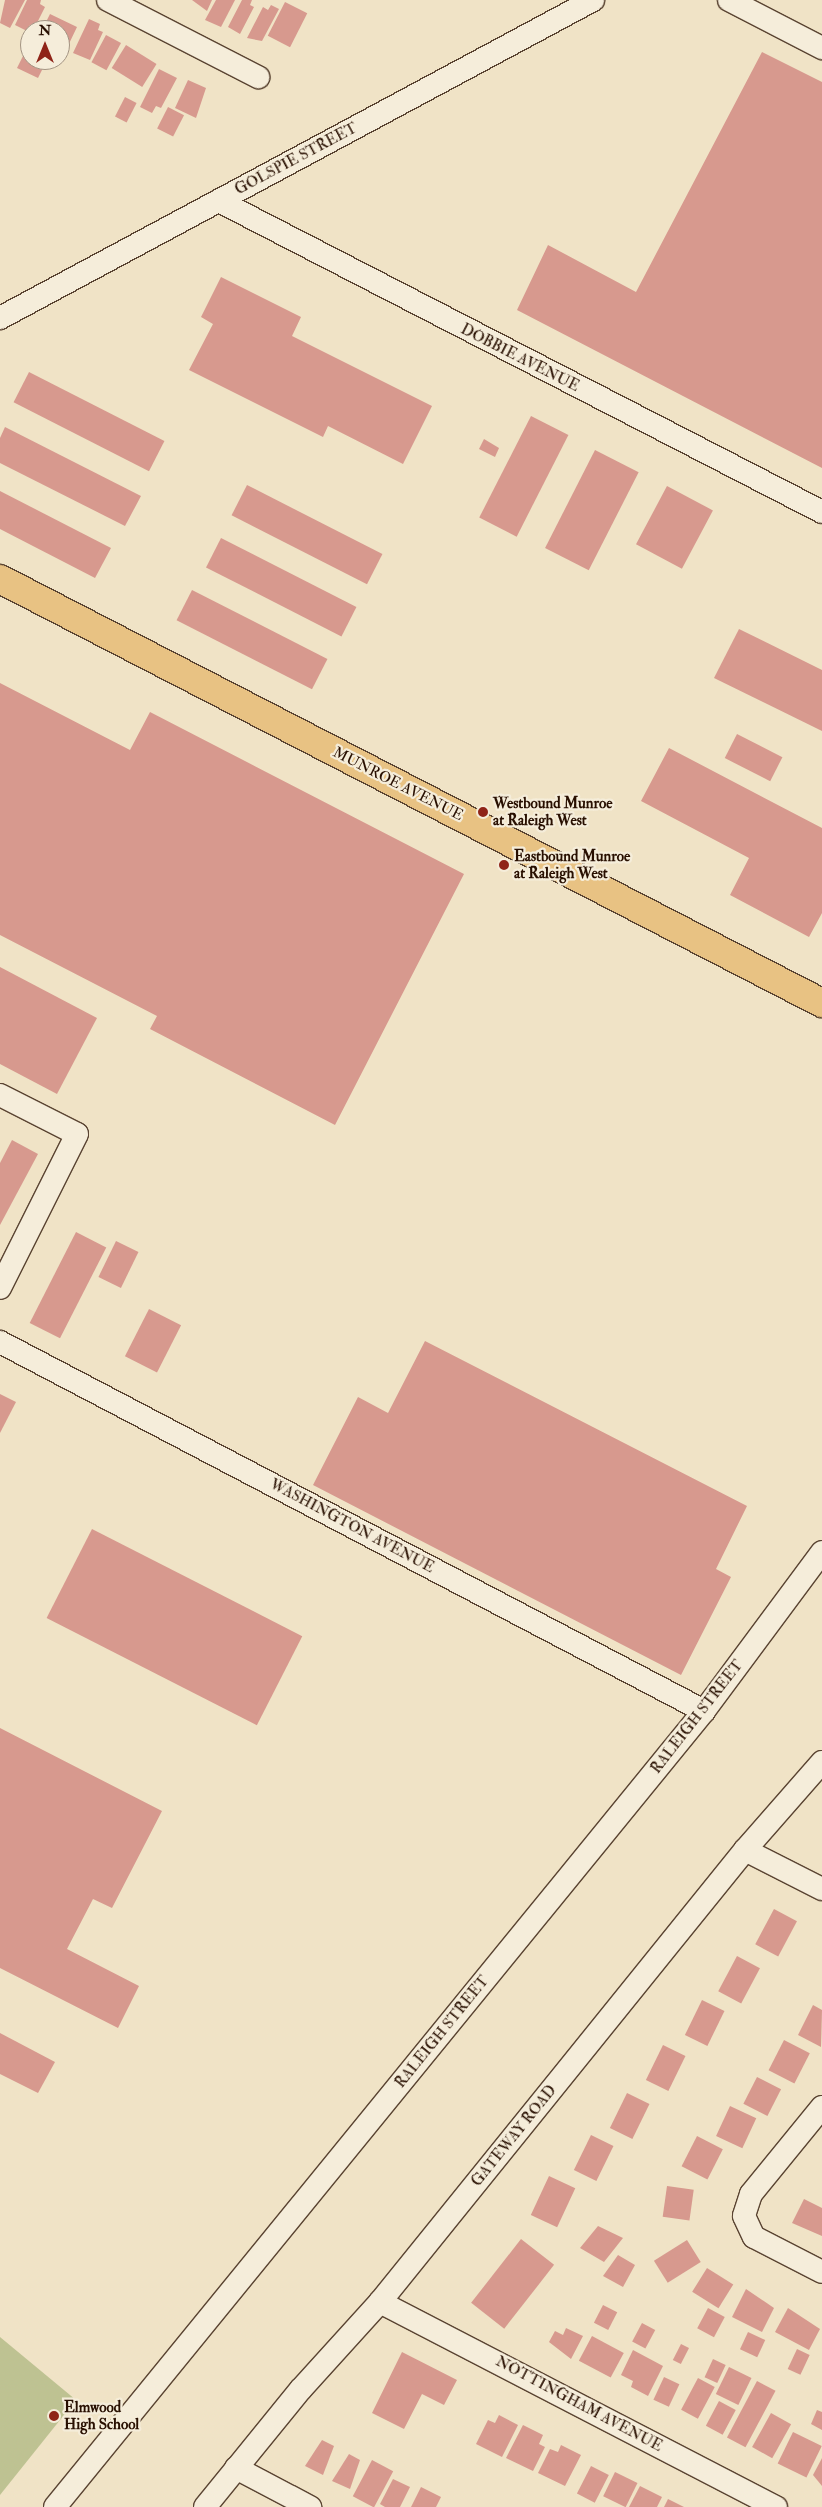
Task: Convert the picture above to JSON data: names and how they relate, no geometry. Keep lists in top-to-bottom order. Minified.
{"streets":{"main road":["MUNROE AVENUE"],"street":["GOLSPIE STREET","DOBBIE AVENUE","WASHINGTON AVENUE","RALEIGH STREET","GATEWAY ROAD","NOTTINGHAM AVENUE"]},"crossings":[["GOLSPIE STREET","DOBBIE AVENUE"],["WASHINGTON AVENUE","RALEIGH STREET"],["GATEWAY ROAD","NOTTINGHAM AVENUE"]],"places":["Westbound Munroe at Raleigh West","Eastbound Munroe at Raleigh West","Elmwood High School"],"north":"top"}
